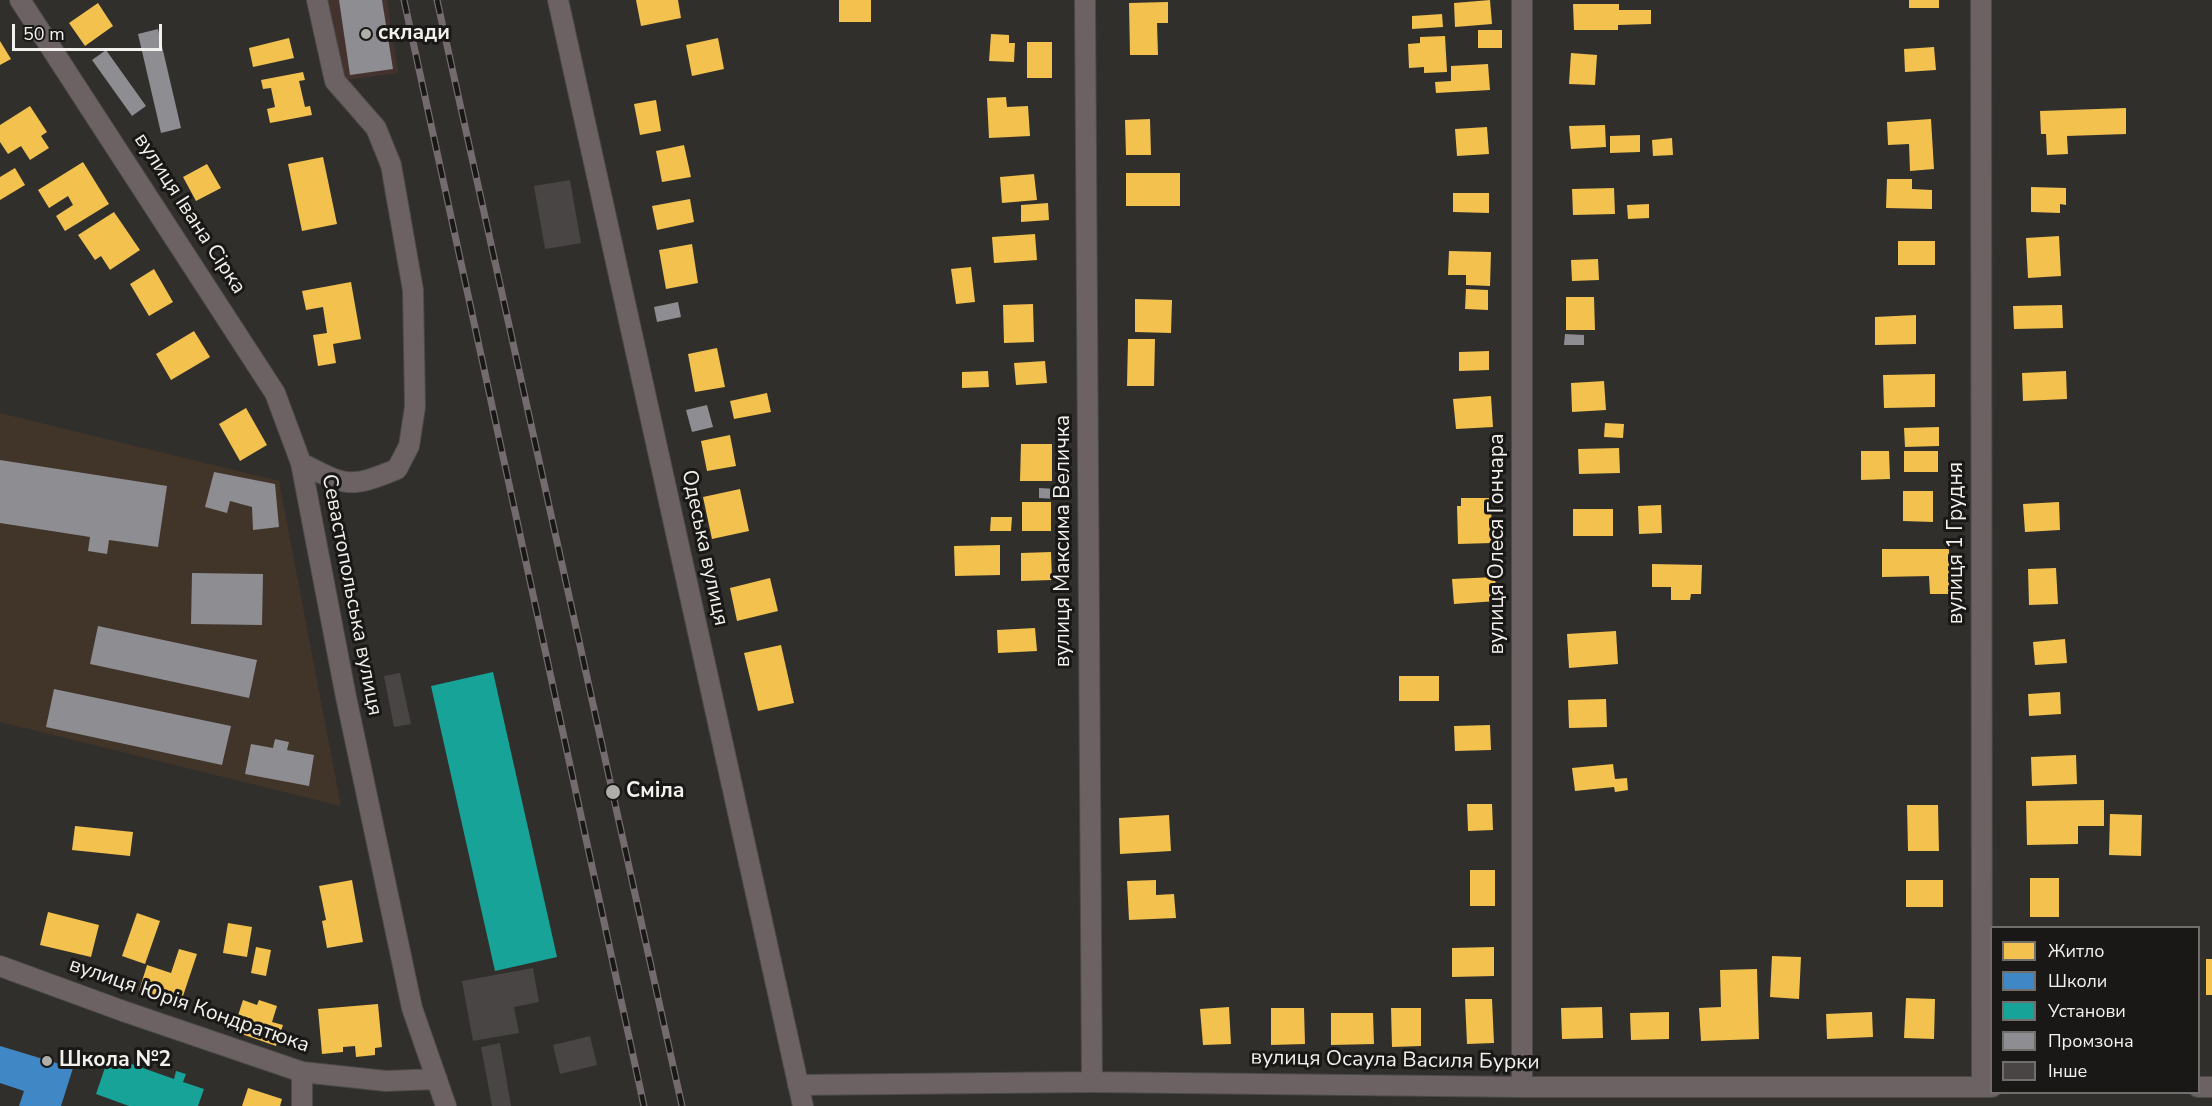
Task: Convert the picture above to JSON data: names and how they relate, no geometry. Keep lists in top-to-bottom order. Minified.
{"streets":{"street":["вулиця Івана Сірка","вулиця Максима Величка","вулиця 1 Грудня","вулиця Олеся Гончара","Одеська вулиця","Севастопольська вулиця","вулиця Юрія Кондратюка","вулиця Осаула Василя Бурки"]},"crossings":[["вулиця Івана Сірка","Севастопольська вулиця"],["вулиця Максима Величка","вулиця Осаула Василя Бурки"],["вулиця 1 Грудня","вулиця Осаула Василя Бурки"],["вулиця Олеся Гончара","вулиця Осаула Василя Бурки"],["Одеська вулиця","вулиця Осаула Василя Бурки"],["Севастопольська вулиця","вулиця Юрія Кондратюка"]],"places":["склади","Сміла","Школа №2"],"legend":["Житло","Школи","Установи","Промзона","Інше"],"scale_bar":"50 m"}
